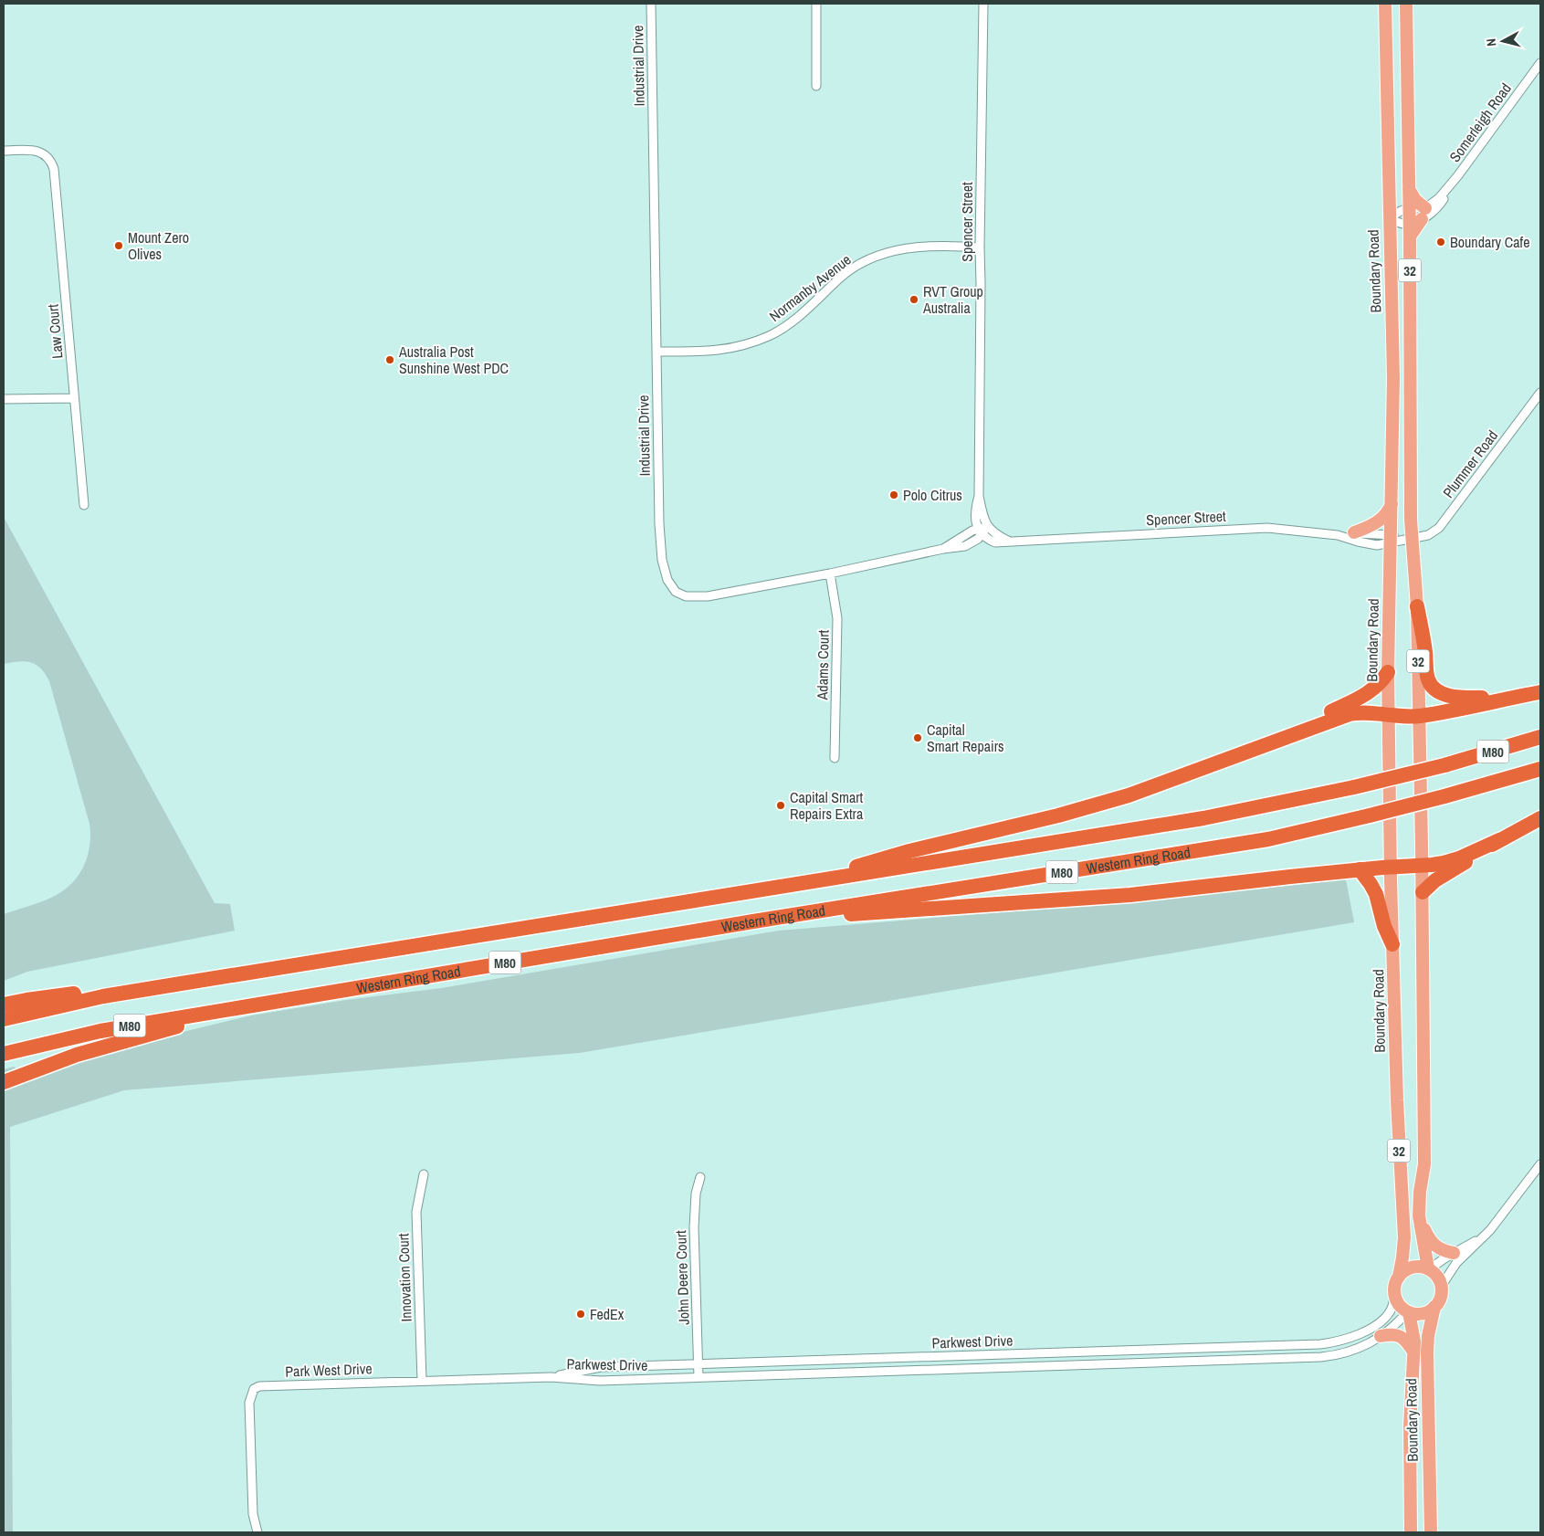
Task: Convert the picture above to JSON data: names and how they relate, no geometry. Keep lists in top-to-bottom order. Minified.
{"streets":{"highway":["M80","Western Ring Road"],"main road":["32","Boundary Road"],"street":["Industrial Drive","Somerleigh Road","Spencer Street","Normanby Avenue","Law Court","Plummer Road","Adams Court","Innovation Court","John Deere Court","Parkwest Drive","Park West Drive"]},"crossings":[["Industrial Drive","Spencer Street"],["Industrial Drive","Normanby Avenue"],["Industrial Drive","Adams Court"],["Spencer Street","Boundary Road"],["Spencer Street","Normanby Avenue"],["Spencer Street","Plummer Road"],["32","Boundary Road"],["32","Plummer Road"],["32","Parkwest Drive"],["Boundary Road","Plummer Road"],["Boundary Road","Parkwest Drive"],["Innovation Court","Park West Drive"],["John Deere Court","Parkwest Drive"],["Parkwest Drive","Park West Drive"]],"places":["Boundary Cafe","Mount Zero Olives","RVT Group Australia","Australia Post Sunshine West PDC","Polo Citrus","Capital Smart Repairs","Capital Smart Repairs Extra","FedEx"],"north":"left"}
